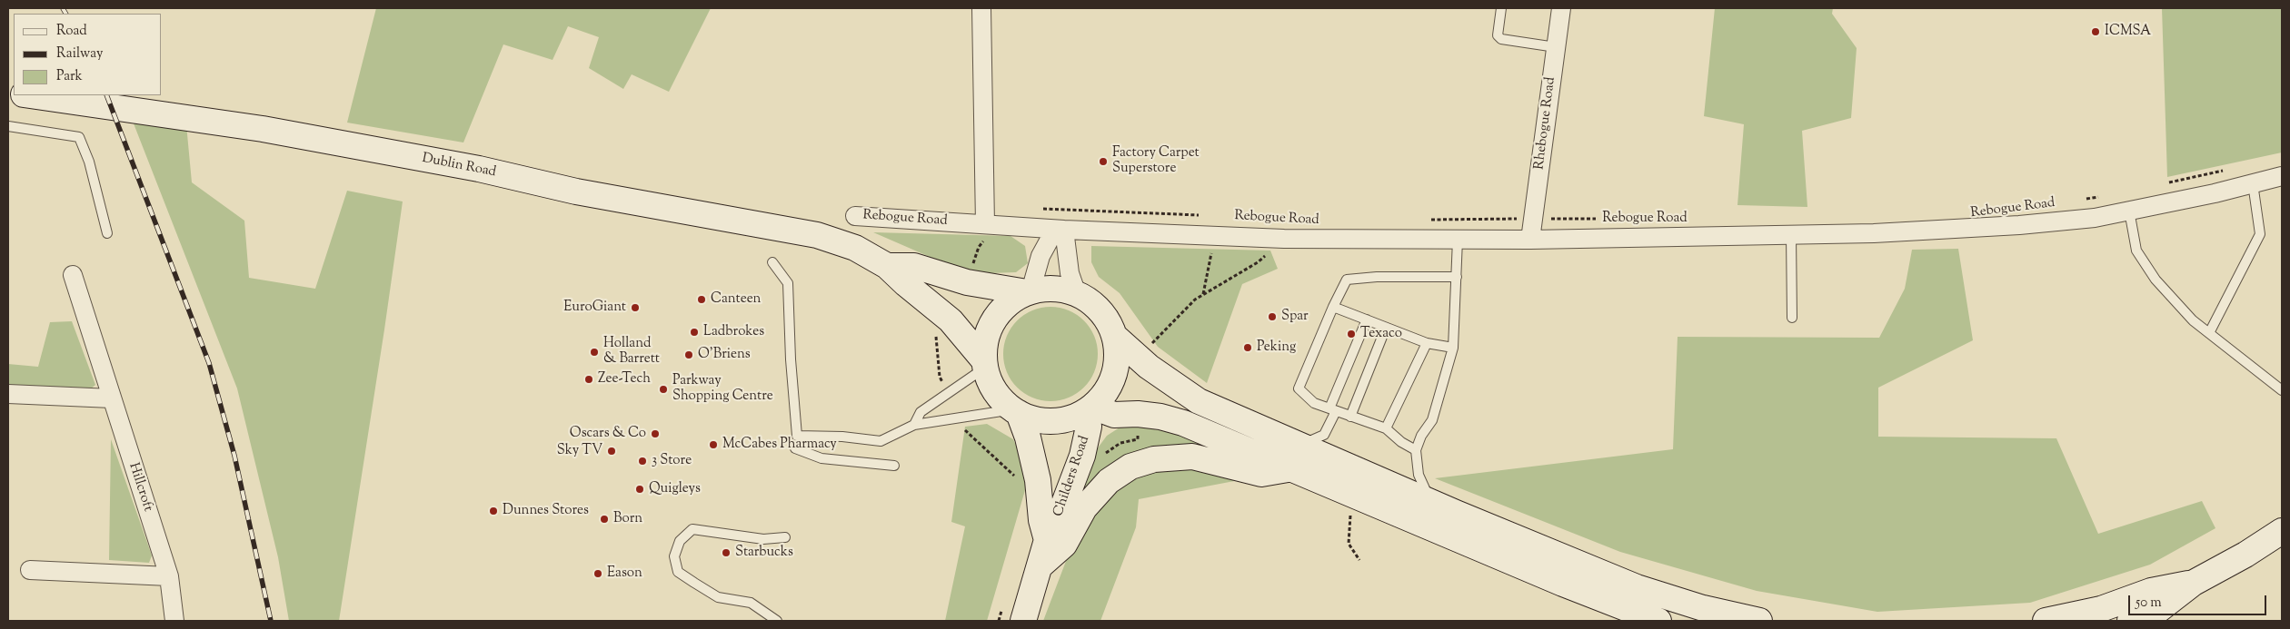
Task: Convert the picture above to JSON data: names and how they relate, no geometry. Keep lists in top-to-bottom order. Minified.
{"streets":{"main road":["Dublin Road","Childers Road"],"street":["Rhebogue Road","Rebogue Road","Hillcroft"]},"crossings":[["Rhebogue Road","Rebogue Road"]],"places":["ICMSA","Factory Carpet Superstore","Canteen","EuroGiant","Spar","Ladbrokes","Texaco","Peking","Holland & Barrett","O'Briens","Zee-Tech","Parkway Shopping Centre","Oscars & Co","McCabes Pharmacy","Sky TV","3 Store","Quigleys","Dunnes Stores","Born","Starbucks","Eason"],"legend":["Road","Railway","Park"],"scale_bar":"50 m"}
